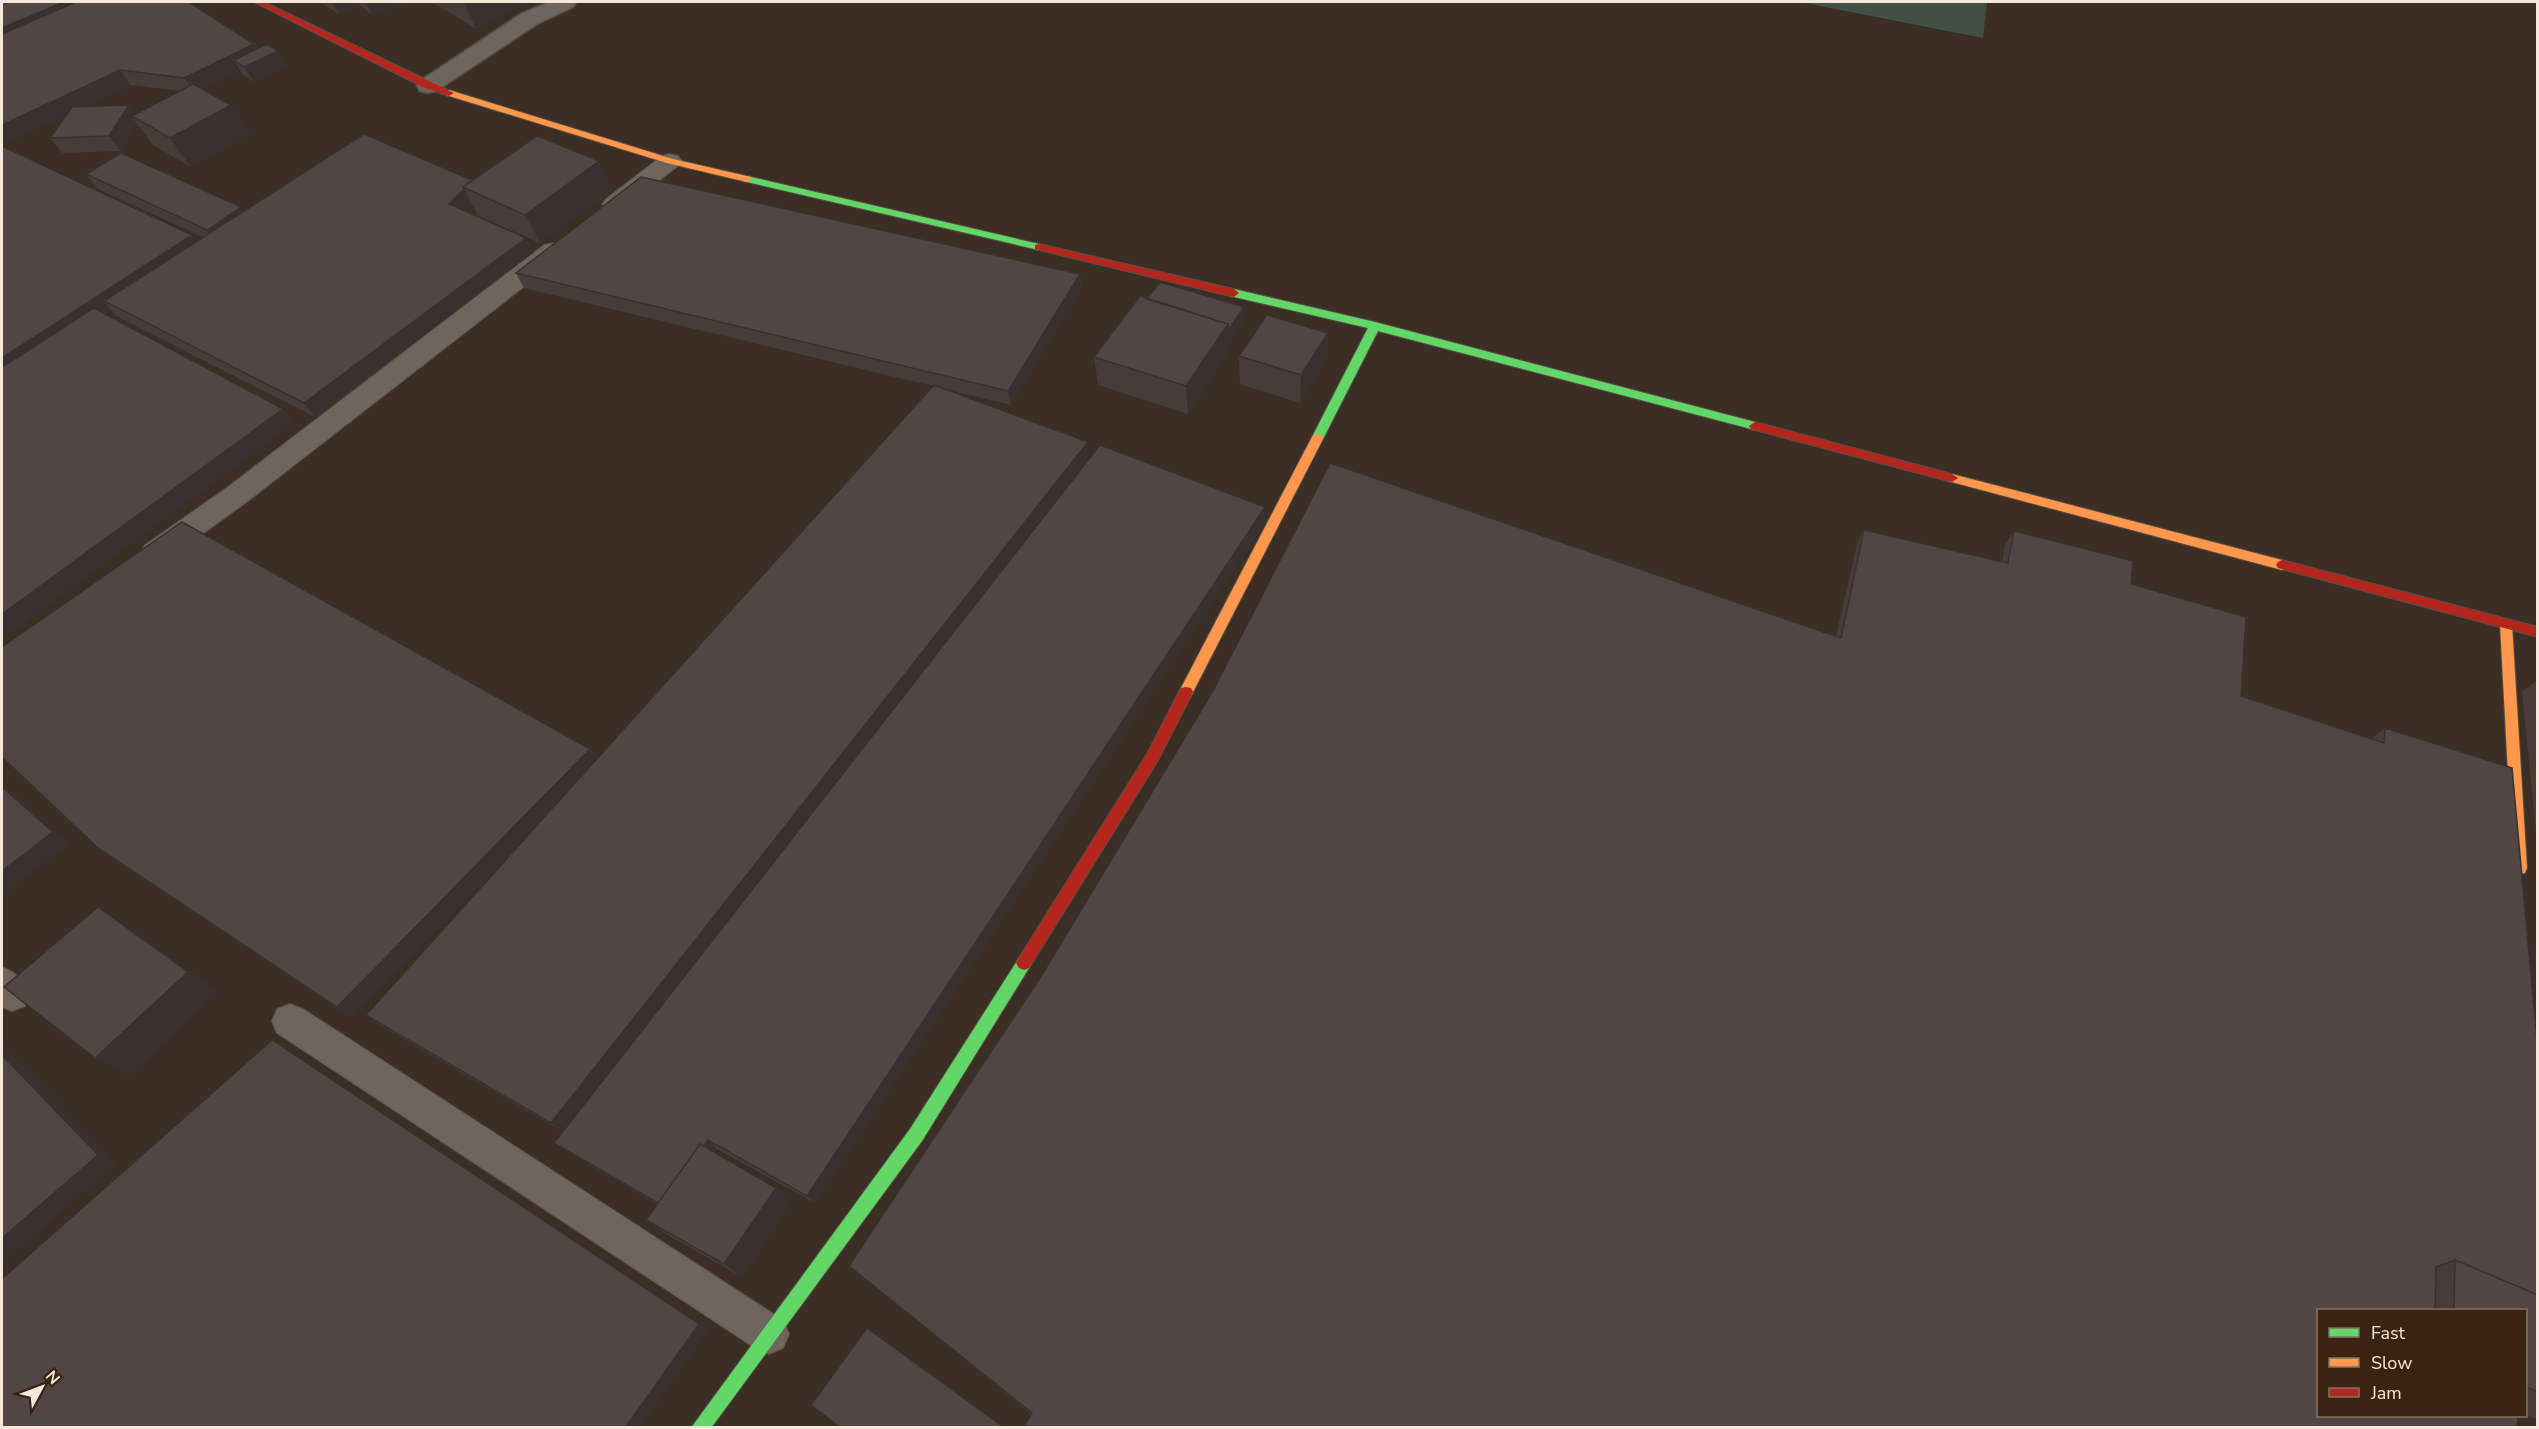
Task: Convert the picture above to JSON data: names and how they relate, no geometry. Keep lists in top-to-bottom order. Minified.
{"legend":["Fast","Slow","Jam"],"north":"top right"}
